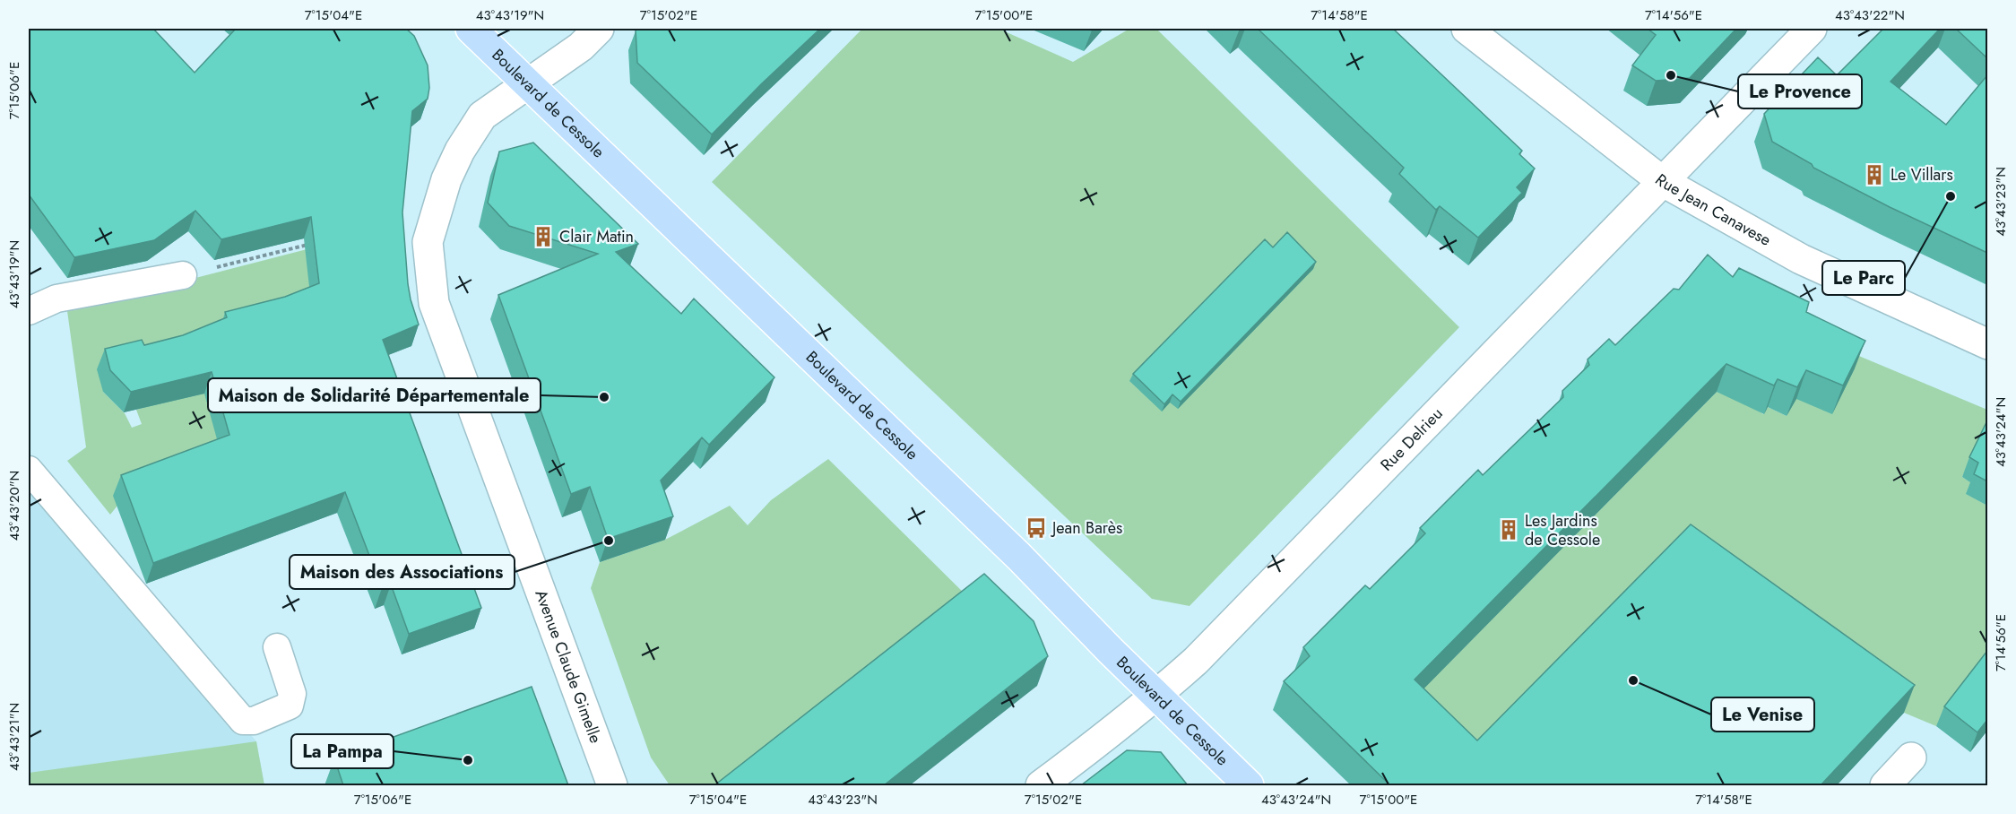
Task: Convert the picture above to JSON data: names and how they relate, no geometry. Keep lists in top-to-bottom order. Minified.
{"streets":{"main road":["Boulevard de Cessole"],"street":["Rue Jean Canavese","Rue Delrieu","Avenue Claude Gimelle"]},"crossings":[["Boulevard de Cessole","Rue Delrieu"],["Boulevard de Cessole","Avenue Claude Gimelle"],["Rue Jean Canavese","Rue Delrieu"]],"places":{"other":["Le Provence","Le Parc","Maison de Solidarité Départementale","Maison des Associations","Le Venise","La Pampa"],"building":["Le Villars","Clair Matin","Les Jardins de Cessole"],"bus stop":["Jean Barès"]},"coordinates":["7°15'04\"E","43°43'19\"N","7°15'02\"E","7°15'00\"E","7°14'58\"E","7°14'56\"E","43°43'22\"N","7°15'06\"E","43°43'23\"N","43°43'24\"N","43°43'20\"N","43°43'21\"N"]}
